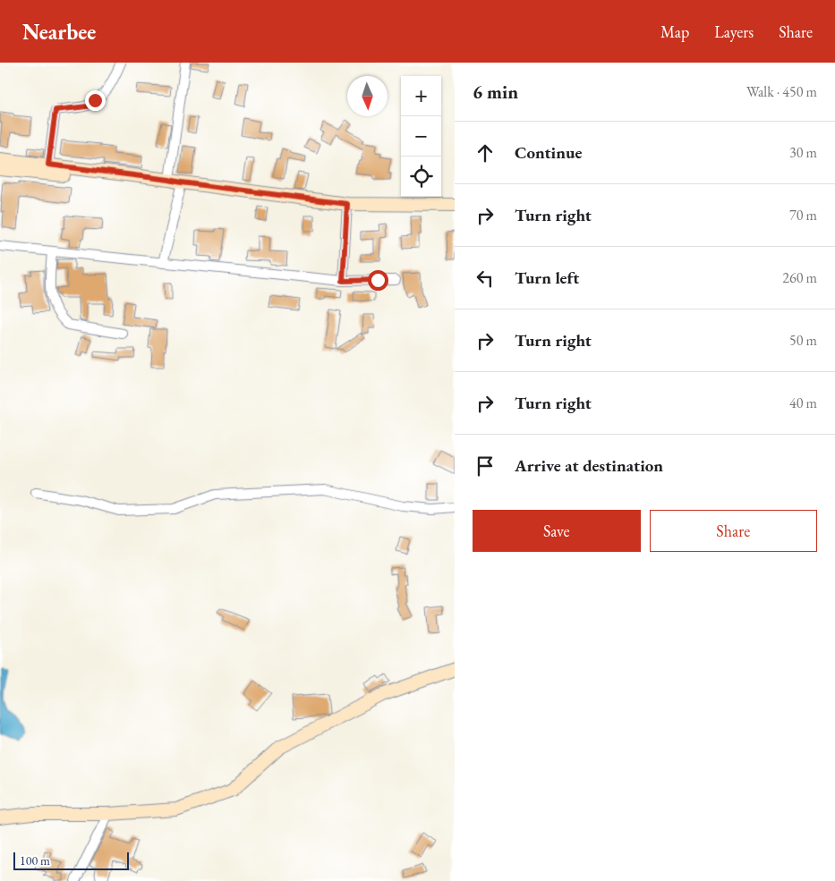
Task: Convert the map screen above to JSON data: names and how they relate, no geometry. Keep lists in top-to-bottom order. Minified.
{"scale_bar":"100 m","north":"bottom","page":{"header":"Nearbee","nav":["Map","Layers","Share"],"heading":["6 min","Walk · 450 m"],"map_buttons":["+","−"],"list":[["Continue","30 m"],["Turn right","70 m"],["Turn left","260 m"],["Turn right","50 m"],["Turn right","40 m"],"Arrive at destination"],"buttons":["Save","Share"],"scale":"100 m"}}
